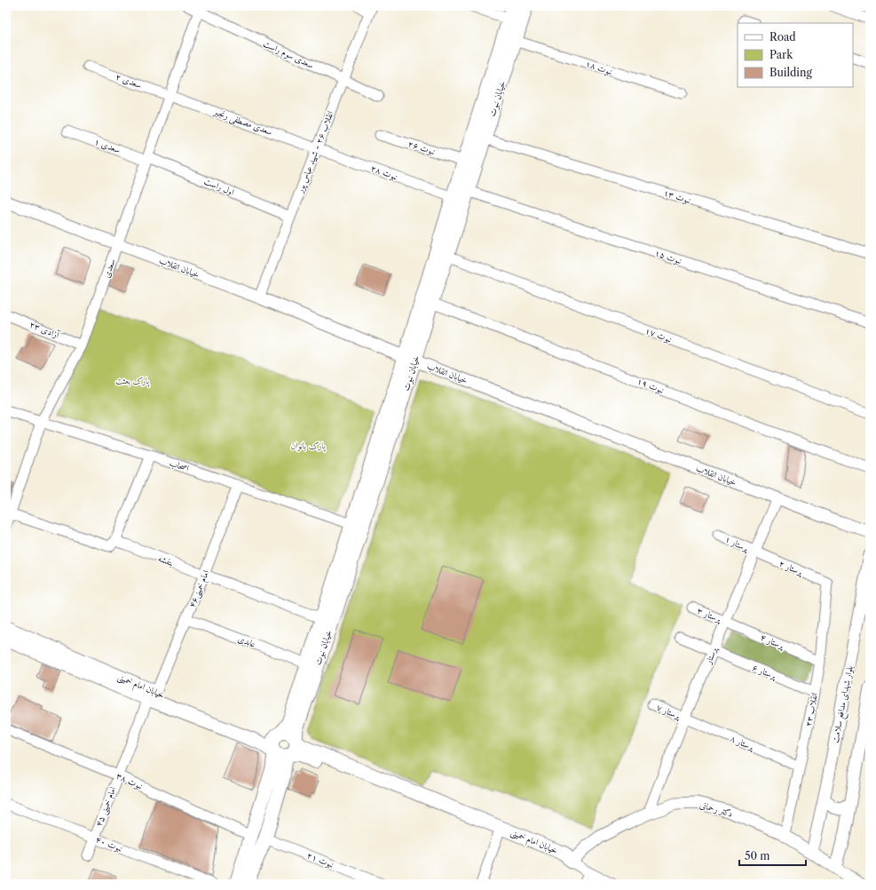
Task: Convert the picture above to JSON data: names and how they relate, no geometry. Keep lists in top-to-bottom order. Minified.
{"streets":{"main road":["خیابان نبوت","خیابان امام خمینی"],"street":["سعدی سوم راست","نبوت ۱۸","سعدی ۲","سعدی مصطفی رنجبر","سعدی ۱","نبوت ۲۶","انقلاب ۲۶ - شهید عباس پور","نبوت ۲۸","اول راست","نبوت ۱۳","نبوت ۱۵","خیابان انقلاب","سعدی","آزادی ۲۳","نبوت ۱۷","نبوت ۱۹","اصحاب","پرستار ۱","بنفشه","پرستار ۲","امام خمینی۴۶","پرستار ۳","عابدی","پرستار ۴","پرستار","پرستار ۶","بلوار شهدای مدافع سلامت","انقلاب ۲۳","پرستار ۷","پرستار ۸","نبوت ۳۸","امام خمینی ۴۵","دکتر رحمانی","نبوت ۴۰","نبوت ۲۱"]},"crossings":[["سعدی سوم راست","انقلاب ۲۶ - شهید عباس پور"],["سعدی سوم راست","سعدی"],["نبوت ۱۸","خیابان نبوت"],["سعدی ۲","سعدی مصطفی رنجبر"],["سعدی ۲","سعدی"],["خیابان نبوت","نبوت ۲۶"],["خیابان نبوت","نبوت ۲۸"],["خیابان نبوت","نبوت ۱۳"],["خیابان نبوت","نبوت ۱۵"],["خیابان نبوت","خیابان انقلاب"],["خیابان نبوت","نبوت ۱۷"],["خیابان نبوت","نبوت ۱۹"],["خیابان نبوت","اصحاب"],["خیابان نبوت","بنفشه"],["خیابان نبوت","عابدی"],["خیابان نبوت","خیابان امام خمینی"],["سعدی مصطفی رنجبر","انقلاب ۲۶ - شهید عباس پور"],["سعدی مصطفی رنجبر","نبوت ۲۸"],["سعدی مصطفی رنجبر","سعدی"],["سعدی ۱","اول راست"],["سعدی ۱","سعدی"],["انقلاب ۲۶ - شهید عباس پور","نبوت ۲۸"],["انقلاب ۲۶ - شهید عباس پور","اول راست"],["انقلاب ۲۶ - شهید عباس پور","خیابان انقلاب"],["نبوت ۲۸","نبوت ۱۵"],["اول راست","سعدی"],["خیابان انقلاب","سعدی"],["خیابان انقلاب","پرستار"],["سعدی","آزادی ۲۳"],["سعدی","اصحاب"],["سعدی","بنفشه"],["اصحاب","امام خمینی۴۶"],["پرستار ۱","پرستار ۲"],["پرستار ۱","پرستار"],["بنفشه","امام خمینی۴۶"],["پرستار ۲","پرستار"],["پرستار ۲","انقلاب ۲۳"],["امام خمینی۴۶","عابدی"],["امام خمینی۴۶","خیابان امام خمینی"],["امام خمینی۴۶","امام خمینی ۴۵"],["پرستار ۳","پرستار ۴"],["پرستار ۳","پرستار"],["پرستار ۴","پرستار"],["پرستار ۴","انقلاب ۲۳"],["پرستار","پرستار ۶"],["پرستار","پرستار ۷"],["پرستار","پرستار ۸"],["پرستار","دکتر رحمانی"],["پرستار ۶","انقلاب ۲۳"],["خیابان امام خمینی","امام خمینی ۴۵"],["خیابان امام خمینی","دکتر رحمانی"],["بلوار شهدای مدافع سلامت","دکتر رحمانی"],["انقلاب ۲۳","پرستار ۸"],["انقلاب ۲۳","دکتر رحمانی"],["پرستار ۷","پرستار ۸"],["نبوت ۳۸","امام خمینی ۴۵"],["امام خمینی ۴۵","نبوت ۴۰"]],"parks":["پارک بعثت","پارک بانوان"],"legend":["Road","Park","Building"],"scale_bar":"50 m"}
